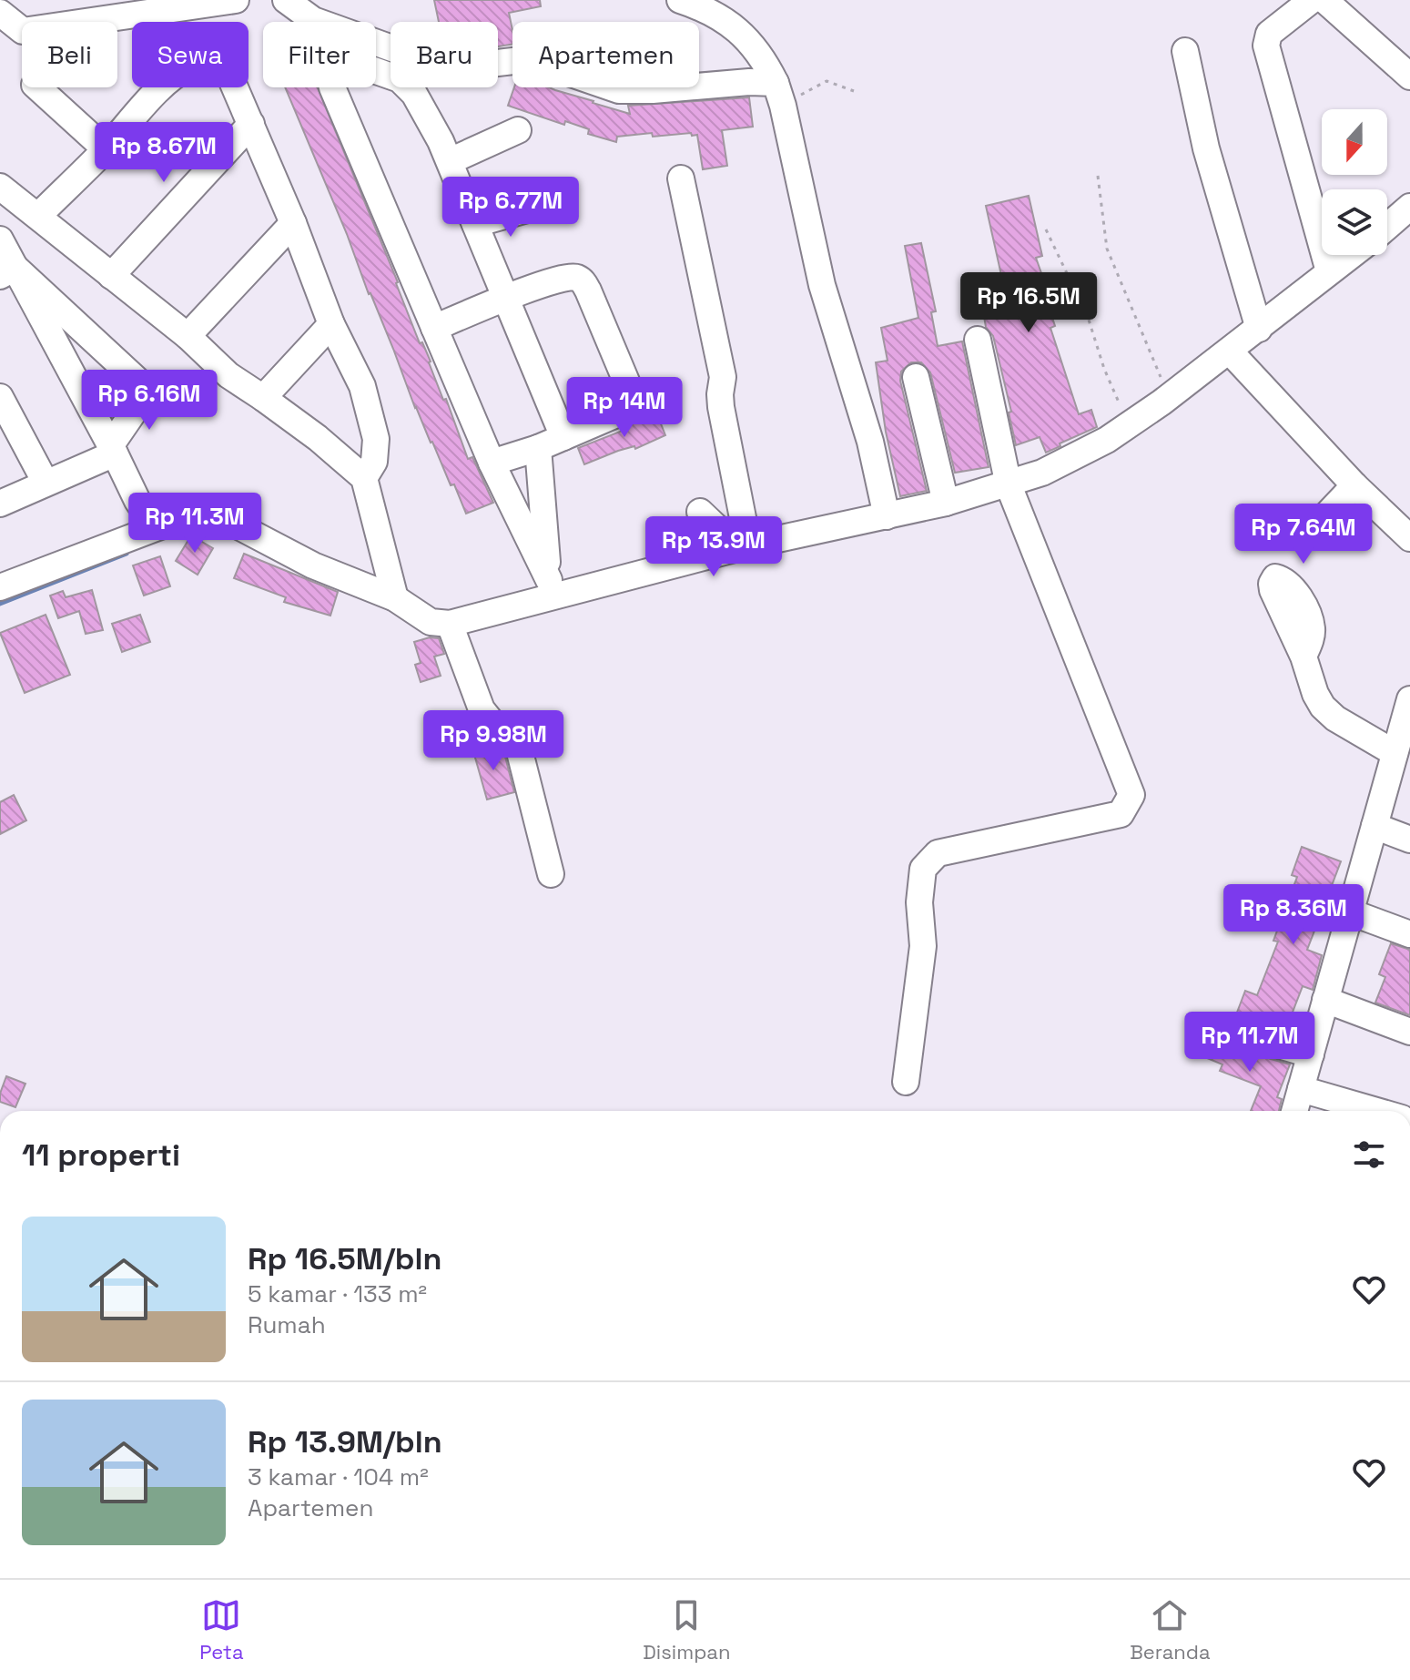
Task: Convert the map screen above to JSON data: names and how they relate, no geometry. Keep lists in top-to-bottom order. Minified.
{"north":"bottom","page":{"chip":["Beli","Sewa","Filter","Baru","Apartemen"],"price":["Rp 8.67M","Rp 6.77M","Rp 16.5M","Rp 6.16M","Rp 14M","Rp 11.3M","Rp 7.64M","Rp 13.9M","Rp 9.98M","Rp 8.36M","Rp 11.7M"],"heading":"11 properti","list":[{"name":"Rp 16.5M/bln","note":"5 kamar · 133 m² · Rumah"},{"name":"Rp 13.9M/bln","note":"3 kamar · 104 m² · Apartemen"}],"tabs":["Peta","Disimpan","Beranda"]}}
